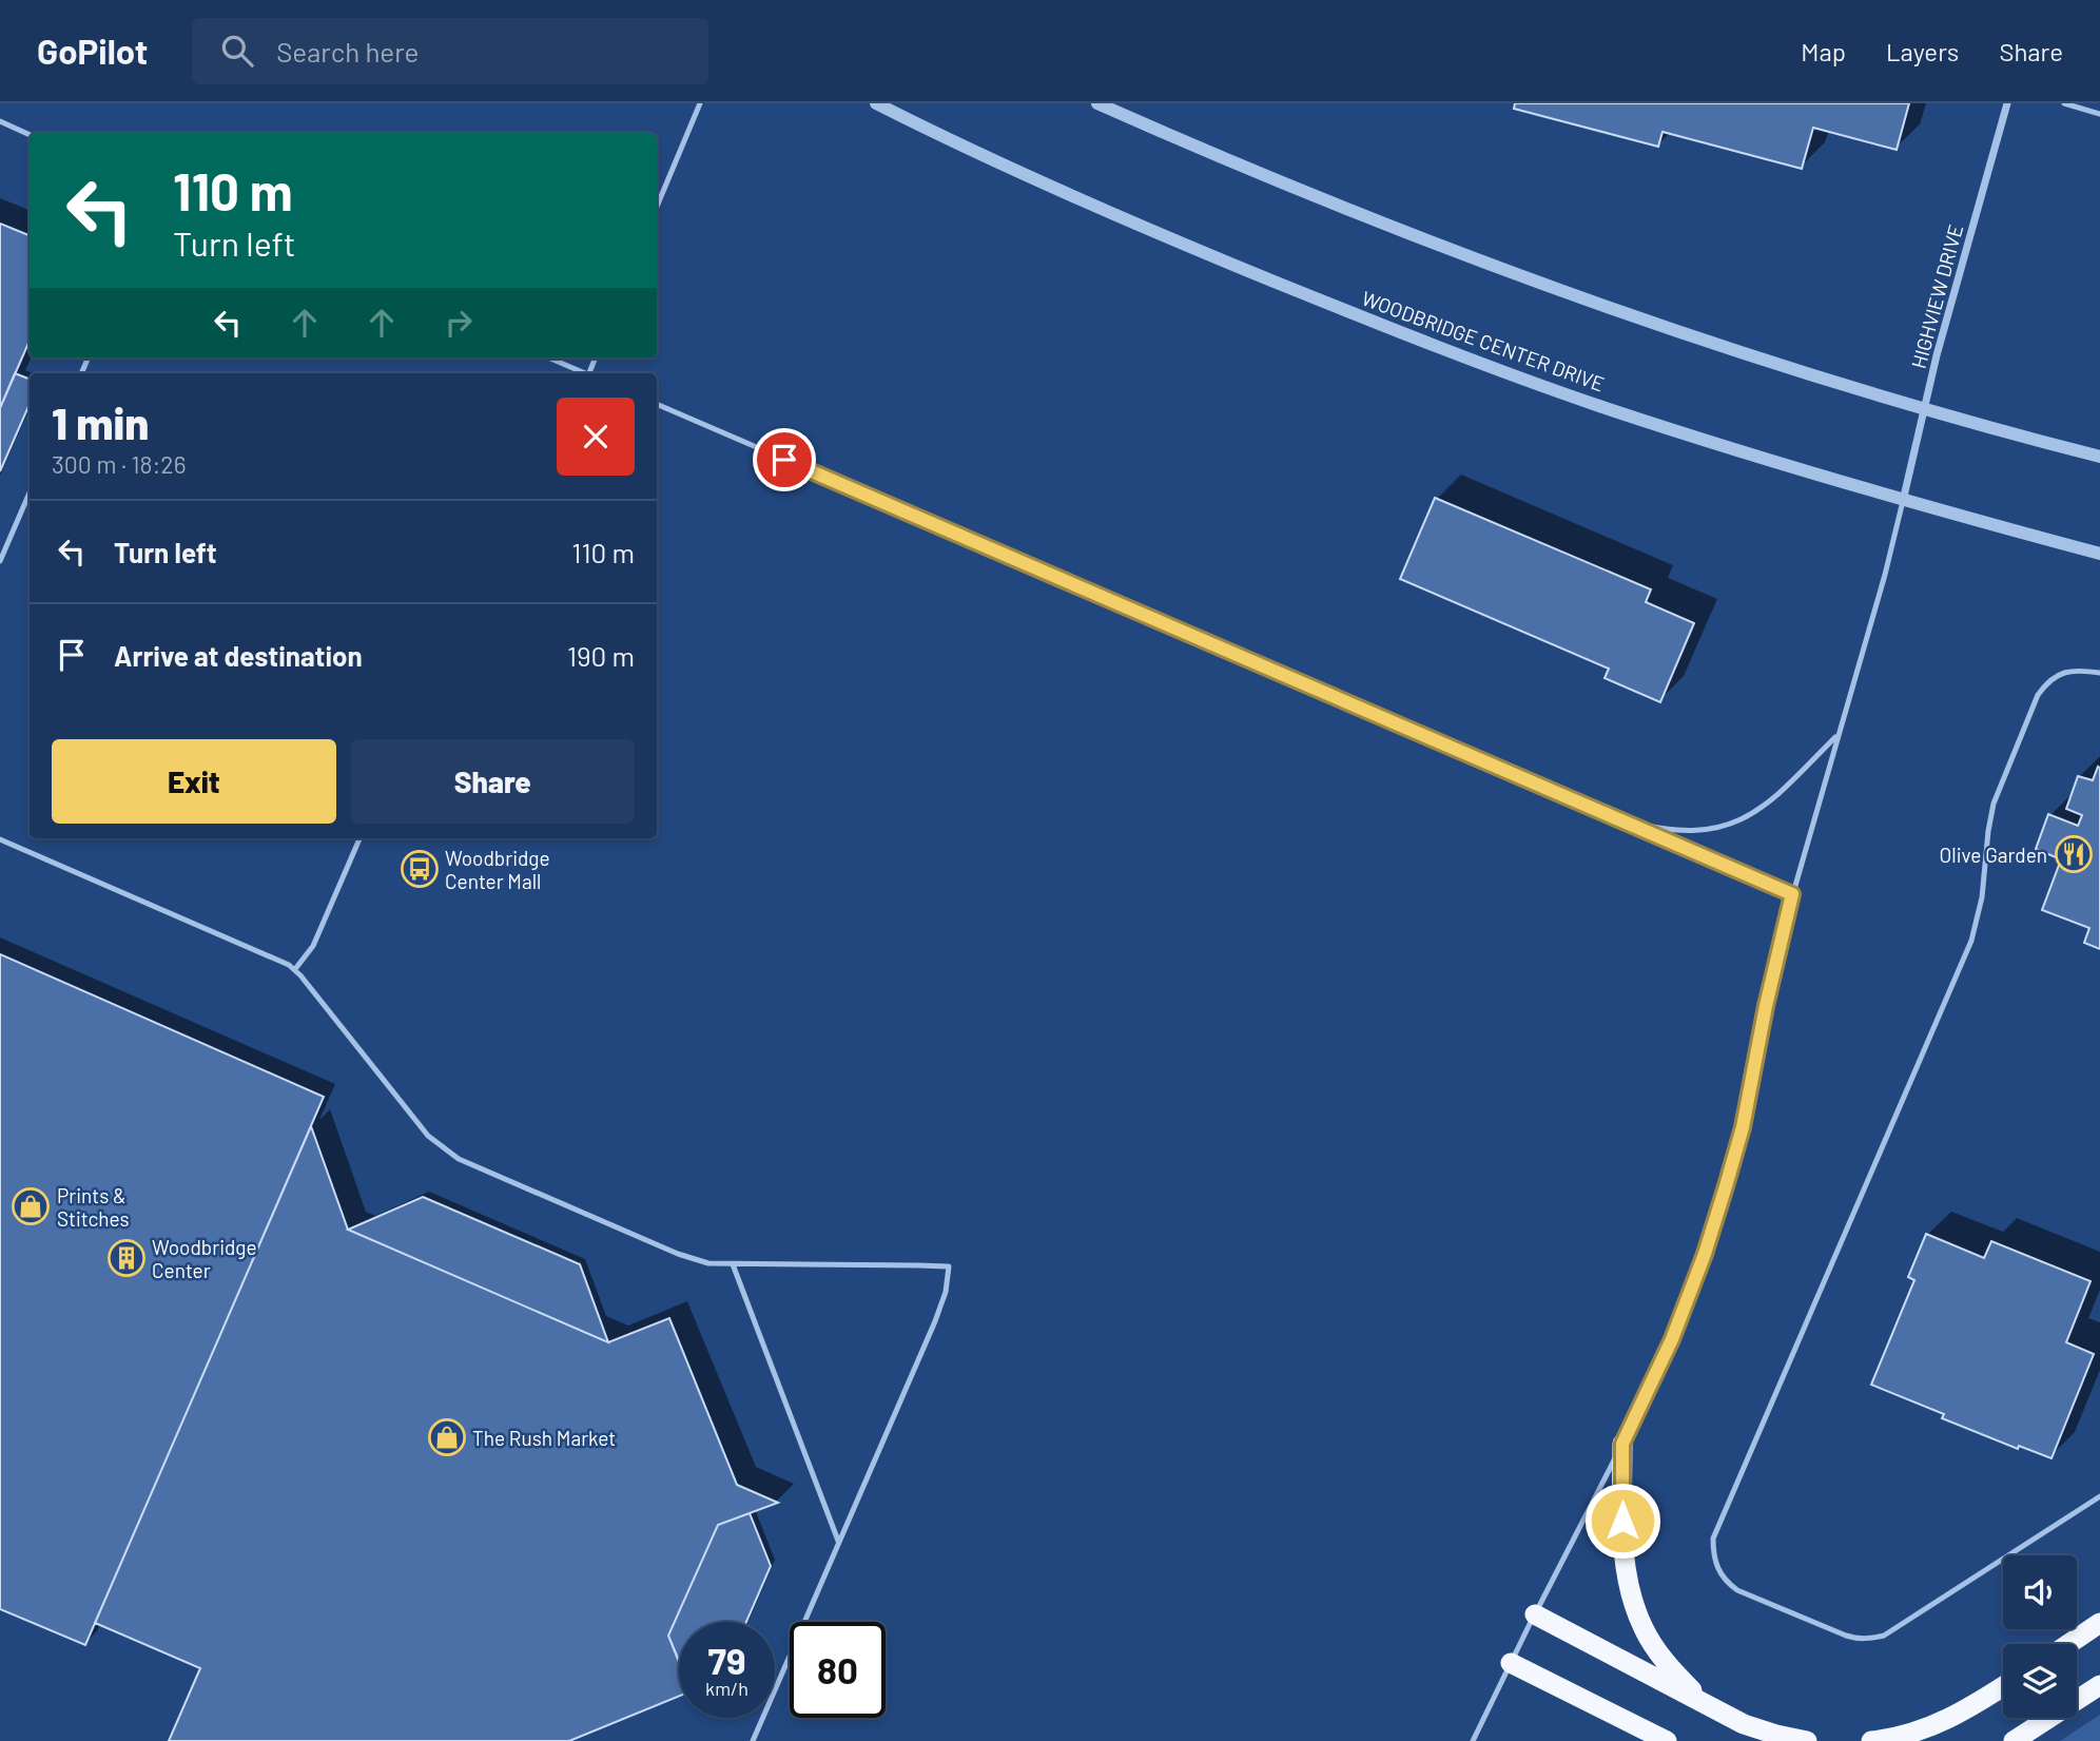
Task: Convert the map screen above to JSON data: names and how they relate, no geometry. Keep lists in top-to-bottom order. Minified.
{"streets":{"street":["HIGHVIEW DRIVE","WOODBRIDGE CENTER DRIVE"]},"crossings":[["HIGHVIEW DRIVE","WOODBRIDGE CENTER DRIVE"]],"places":{"restaurant":["Olive Garden"],"bus stop":["Woodbridge Center Mall"],"shop":["Prints & Stitches","The Rush Market"],"building":["Woodbridge Center"]},"page":{"header":"GoPilot","search":"Search here","nav":["Map","Layers","Share"],"turn":["110 m","Turn left"],"heading":["1 min","300 m · 18:26"],"list":[{"name":"Turn left","value":"110 m"},{"name":"Arrive at destination","value":"190 m"}],"buttons":["Exit","Share"],"speed":"79 km/h","limit":"80"}}
